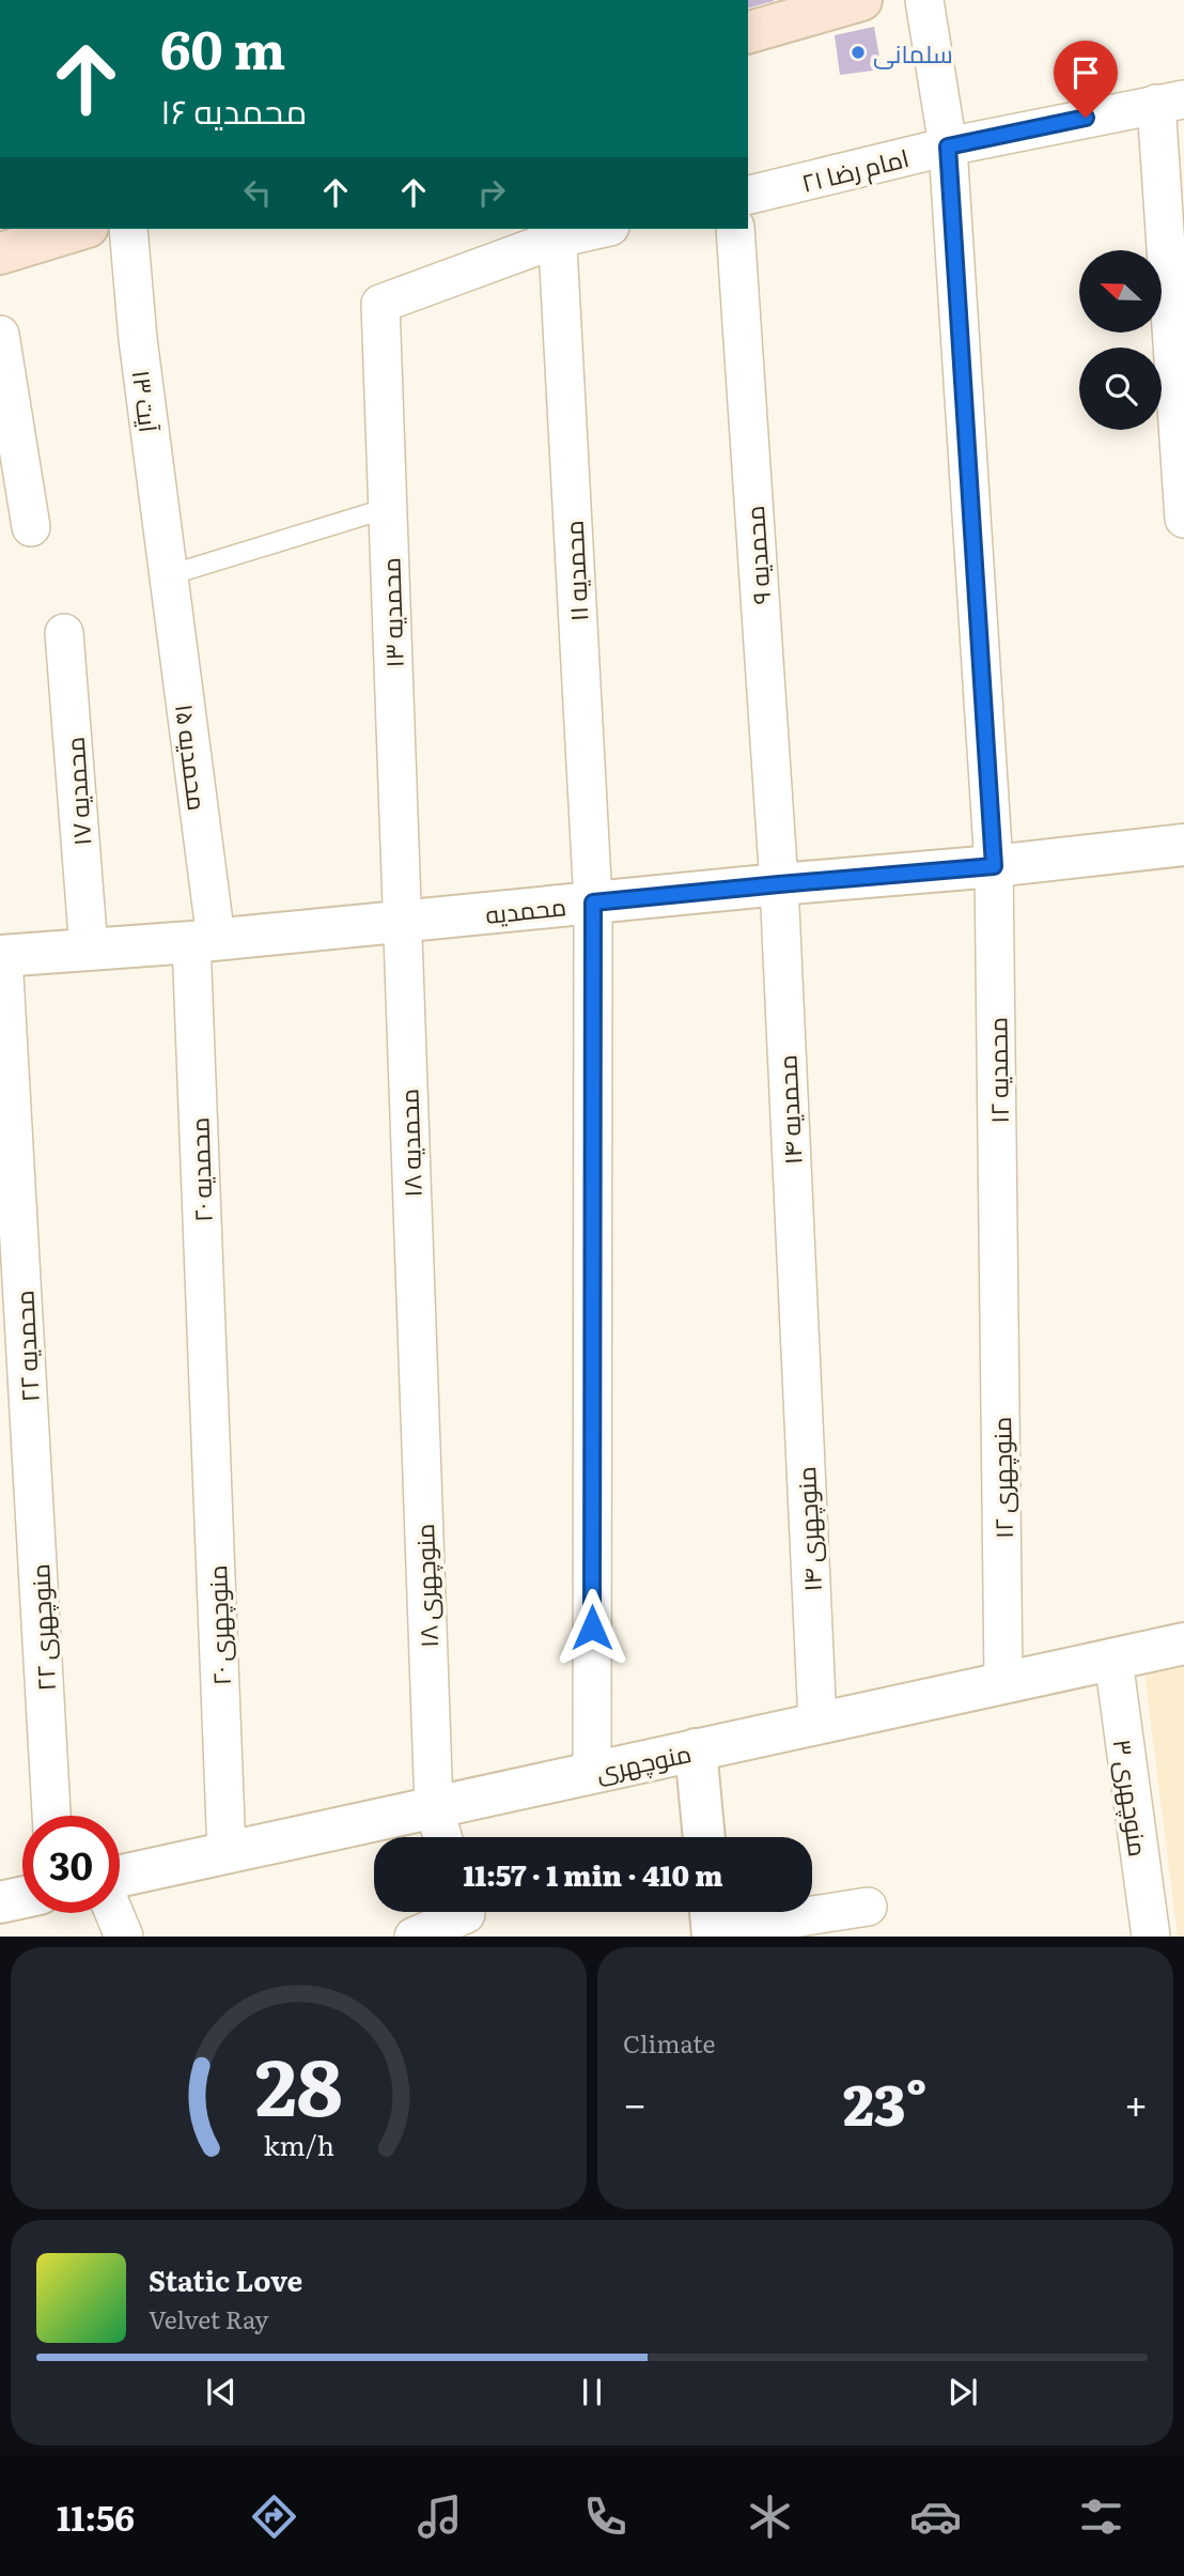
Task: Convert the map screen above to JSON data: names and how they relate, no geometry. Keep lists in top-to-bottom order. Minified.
{"streets":{"street":["امام رضا ۲۱","آیت ۱۳","محمدیه ۹","محمدیه ۱۱","محمدیه ۱۳","محمدیه ۱۵","محمدیه ۱۷","محمدیه","محمدیه ۱۲","محمدیه ۱۴","محمدیه ۱۸","محمدیه ۲۰","محمدیه ۲۲","منوچهری ۱۲","منوچهری ۱۴","منوچهری ۱۸","منوچهری ۲۰","منوچهری ۲۲","منوچهری","منوچهری ۳"]},"crossings":[["امام رضا ۲۱","محمدیه ۱۲"],["آیت ۱۳","محمدیه ۱۵"],["محمدیه ۹","محمدیه"],["محمدیه ۹","محمدیه ۱۴"],["محمدیه ۱۱","محمدیه ۱۳"],["محمدیه ۱۱","محمدیه"],["محمدیه ۱۱","منوچهری"],["محمدیه ۱۳","محمدیه"],["محمدیه ۱۳","محمدیه ۱۸"],["محمدیه ۱۵","محمدیه"],["محمدیه ۱۵","محمدیه ۲۰"],["محمدیه ۱۷","محمدیه"],["محمدیه","محمدیه ۱۲"],["محمدیه","محمدیه ۱۴"],["محمدیه","محمدیه ۱۸"],["محمدیه","محمدیه ۲۰"],["محمدیه","محمدیه ۲۲"],["محمدیه ۱۲","منوچهری ۱۲"],["محمدیه ۱۴","منوچهری ۱۴"],["محمدیه ۱۸","منوچهری ۱۸"],["محمدیه ۲۰","منوچهری ۲۰"],["محمدیه ۲۲","منوچهری ۲۲"],["منوچهری ۱۲","منوچهری"],["منوچهری ۱۴","منوچهری"],["منوچهری ۱۸","منوچهری"],["منوچهری ۲۰","منوچهری"],["منوچهری","منوچهری ۳"]],"places":["سلمانی"],"north":"left","page":{"turn":["60 m","محمدیه ۱۶"],"limit":"30","trip":"11:57 · 1 min · 410 m","tile":"Climate","heat":["−","23°","+"],"song":["Static Love","Velvet Ray"],"tabs":"11:56","gauge":["28","km/h"]}}
